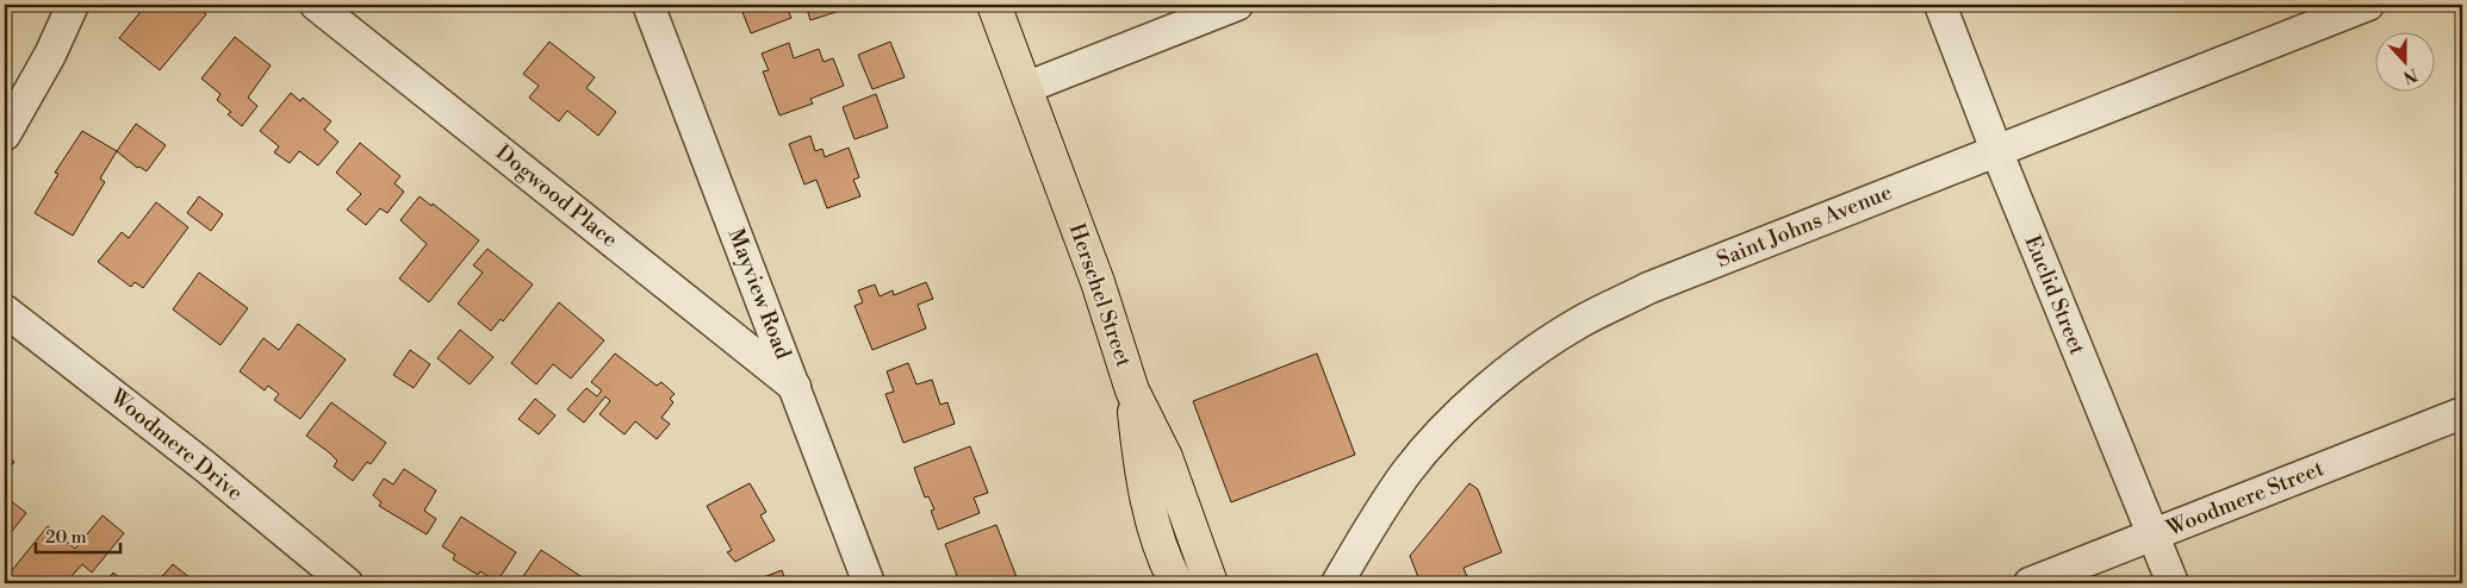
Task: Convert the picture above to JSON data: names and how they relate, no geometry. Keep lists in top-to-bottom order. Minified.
{"streets":{"main road":["Herschel Street"],"street":["Dogwood Place","Saint Johns Avenue","Mayview Road","Euclid Street","Woodmere Drive","Woodmere Street"]},"crossings":[["Dogwood Place","Mayview Road"],["Saint Johns Avenue","Euclid Street"],["Euclid Street","Woodmere Street"]],"scale_bar":"20 m","north":"bottom"}
